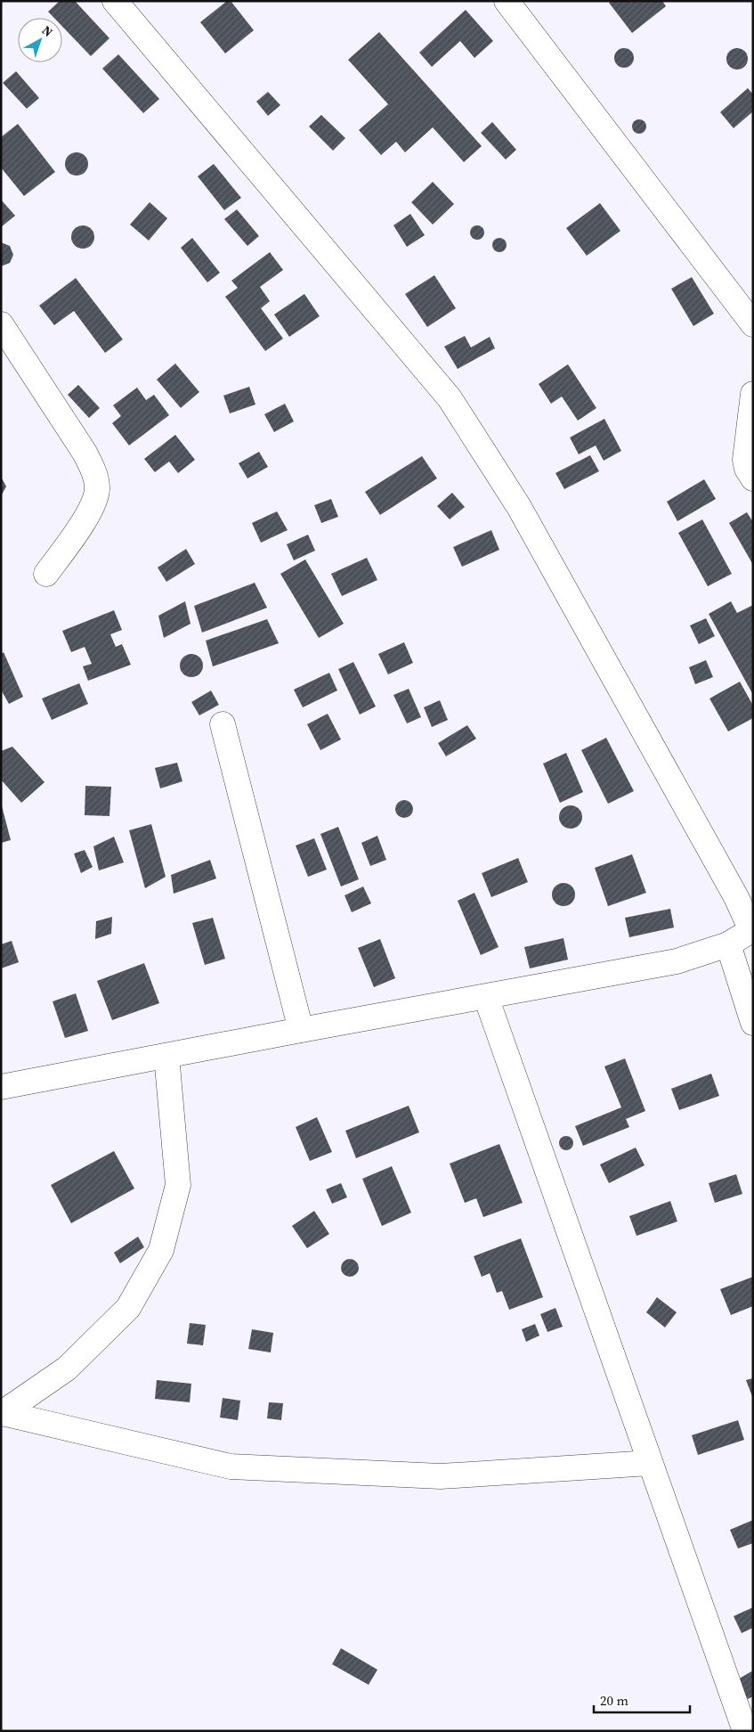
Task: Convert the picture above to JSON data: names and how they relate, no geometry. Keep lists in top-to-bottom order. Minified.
{"scale_bar":"20 m","north":"top right"}
